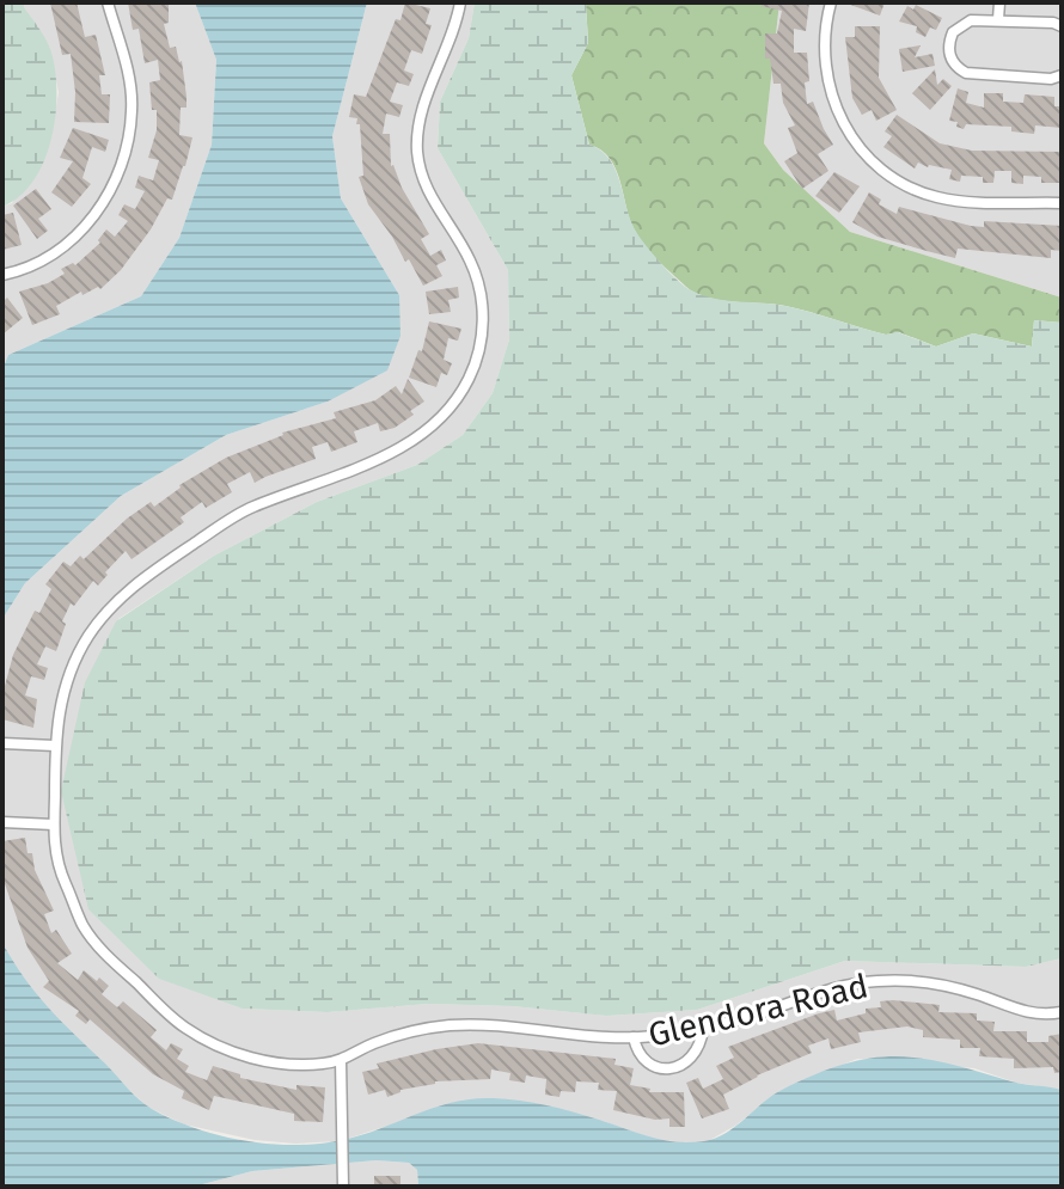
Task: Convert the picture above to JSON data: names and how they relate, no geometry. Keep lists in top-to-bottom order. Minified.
{"streets":{"street":["Glendora Road"]}}
